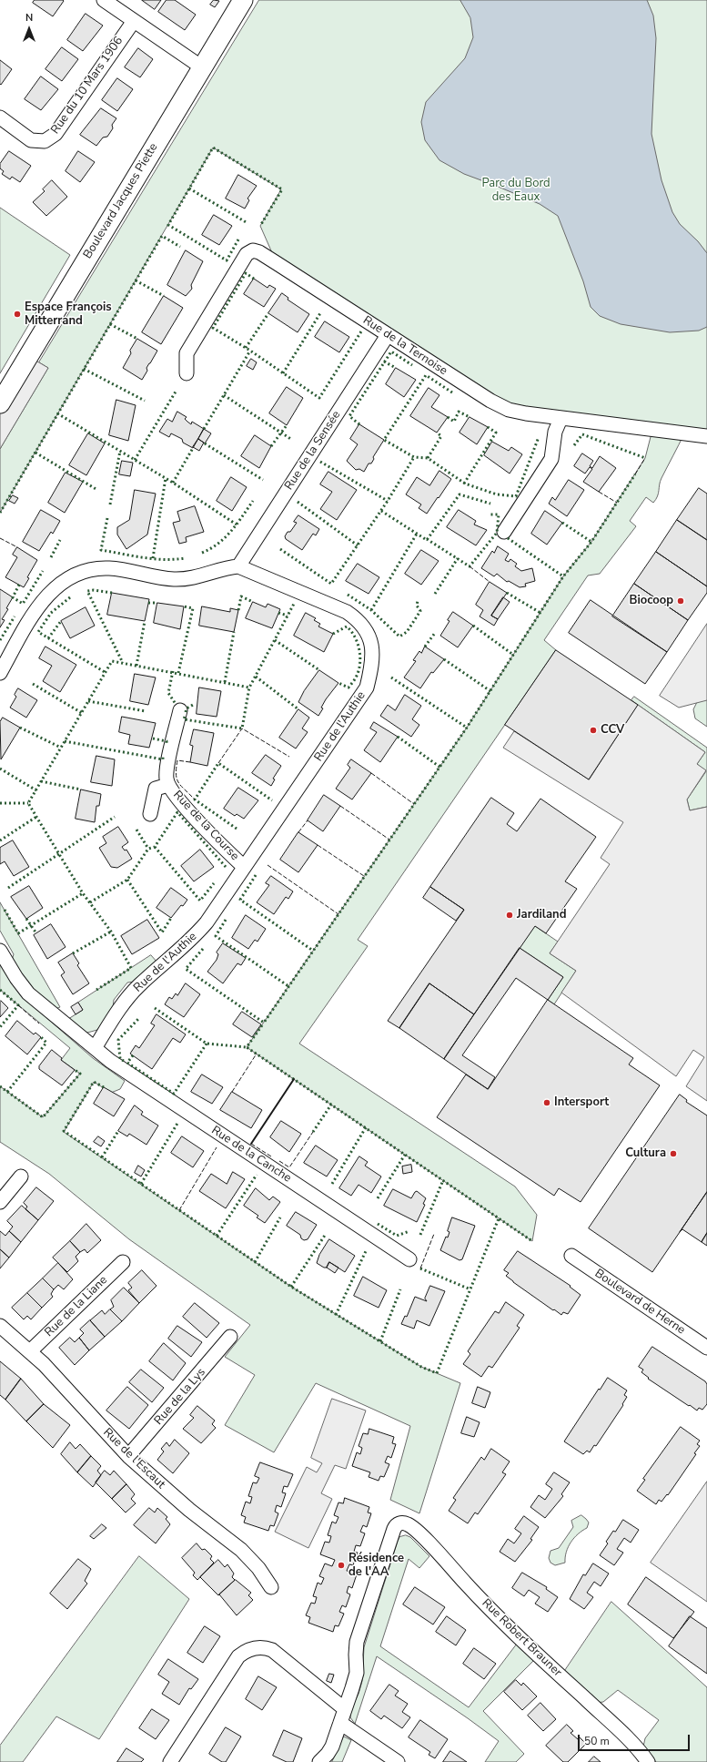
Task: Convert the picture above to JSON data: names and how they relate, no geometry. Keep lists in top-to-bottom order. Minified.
{"streets":{"main road":["Boulevard Jacques Piette"],"street":["Rue du 10 Mars 1906","Rue de la Ternoise","Rue de la Sensée","Rue de l'Authie","Rue de la Course","Rue de la Canche","Boulevard de Herne","Rue de la Liane","Rue de la Lys","Rue de l'Escaut","Rue Robert Brauner"]},"crossings":[["Rue de la Ternoise","Rue de la Sensée"],["Rue de la Sensée","Rue de l'Authie"],["Rue de l'Authie","Rue de la Course"],["Rue de l'Authie","Rue de la Canche"],["Rue de la Liane","Rue de l'Escaut"],["Rue de la Lys","Rue de l'Escaut"]],"parks":["Parc du Bord des Eaux"],"places":["Espace François Mitterrand","Biocoop","CCV","Jardiland","Intersport","Cultura","Résidence de l'AA"],"scale_bar":"50 m","north":"top"}
